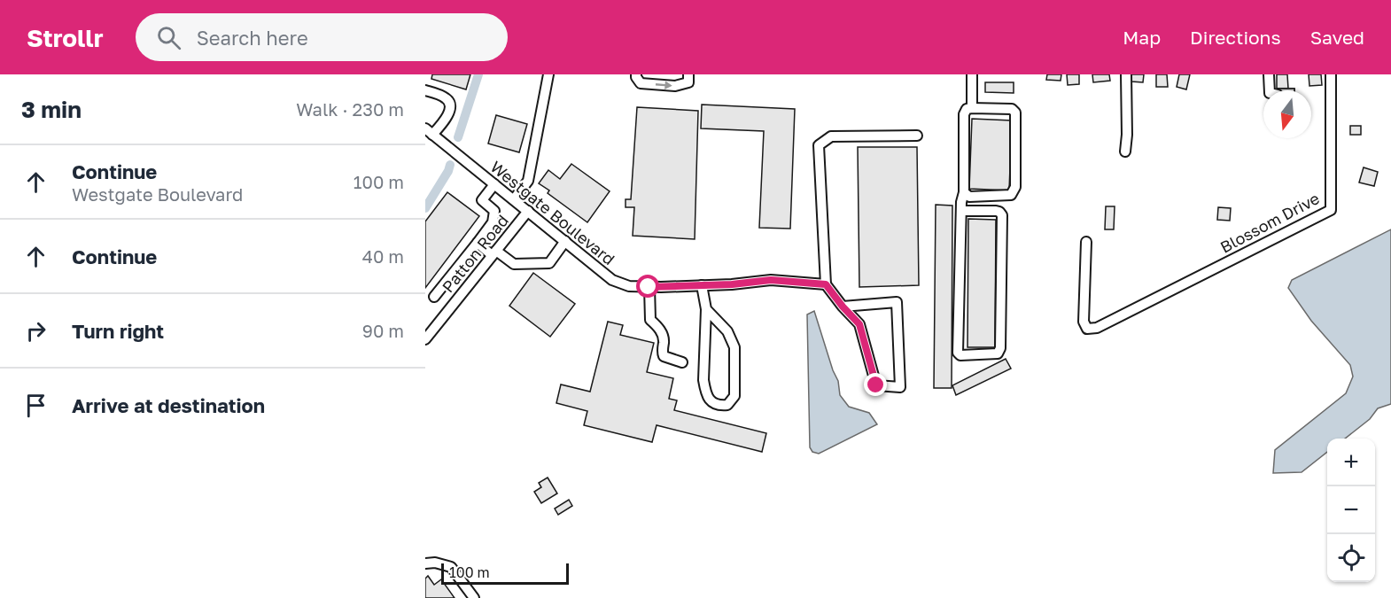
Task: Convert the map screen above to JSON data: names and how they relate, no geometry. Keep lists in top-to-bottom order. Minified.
{"streets":{"street":["Westgate Boulevard","Blossom Drive","Patton Road"]},"crossings":[["Westgate Boulevard","Patton Road"]],"scale_bar":"100 m","north":"bottom","page":{"header":"Strollr","search":"Search here","nav":["Map","Directions","Saved"],"heading":["3 min","Walk · 230 m"],"list":[["Continue","Westgate Boulevard","100 m"],["Continue","40 m"],["Turn right","90 m"],"Arrive at destination"],"map_buttons":["+","−"],"scale":"100 m"}}
